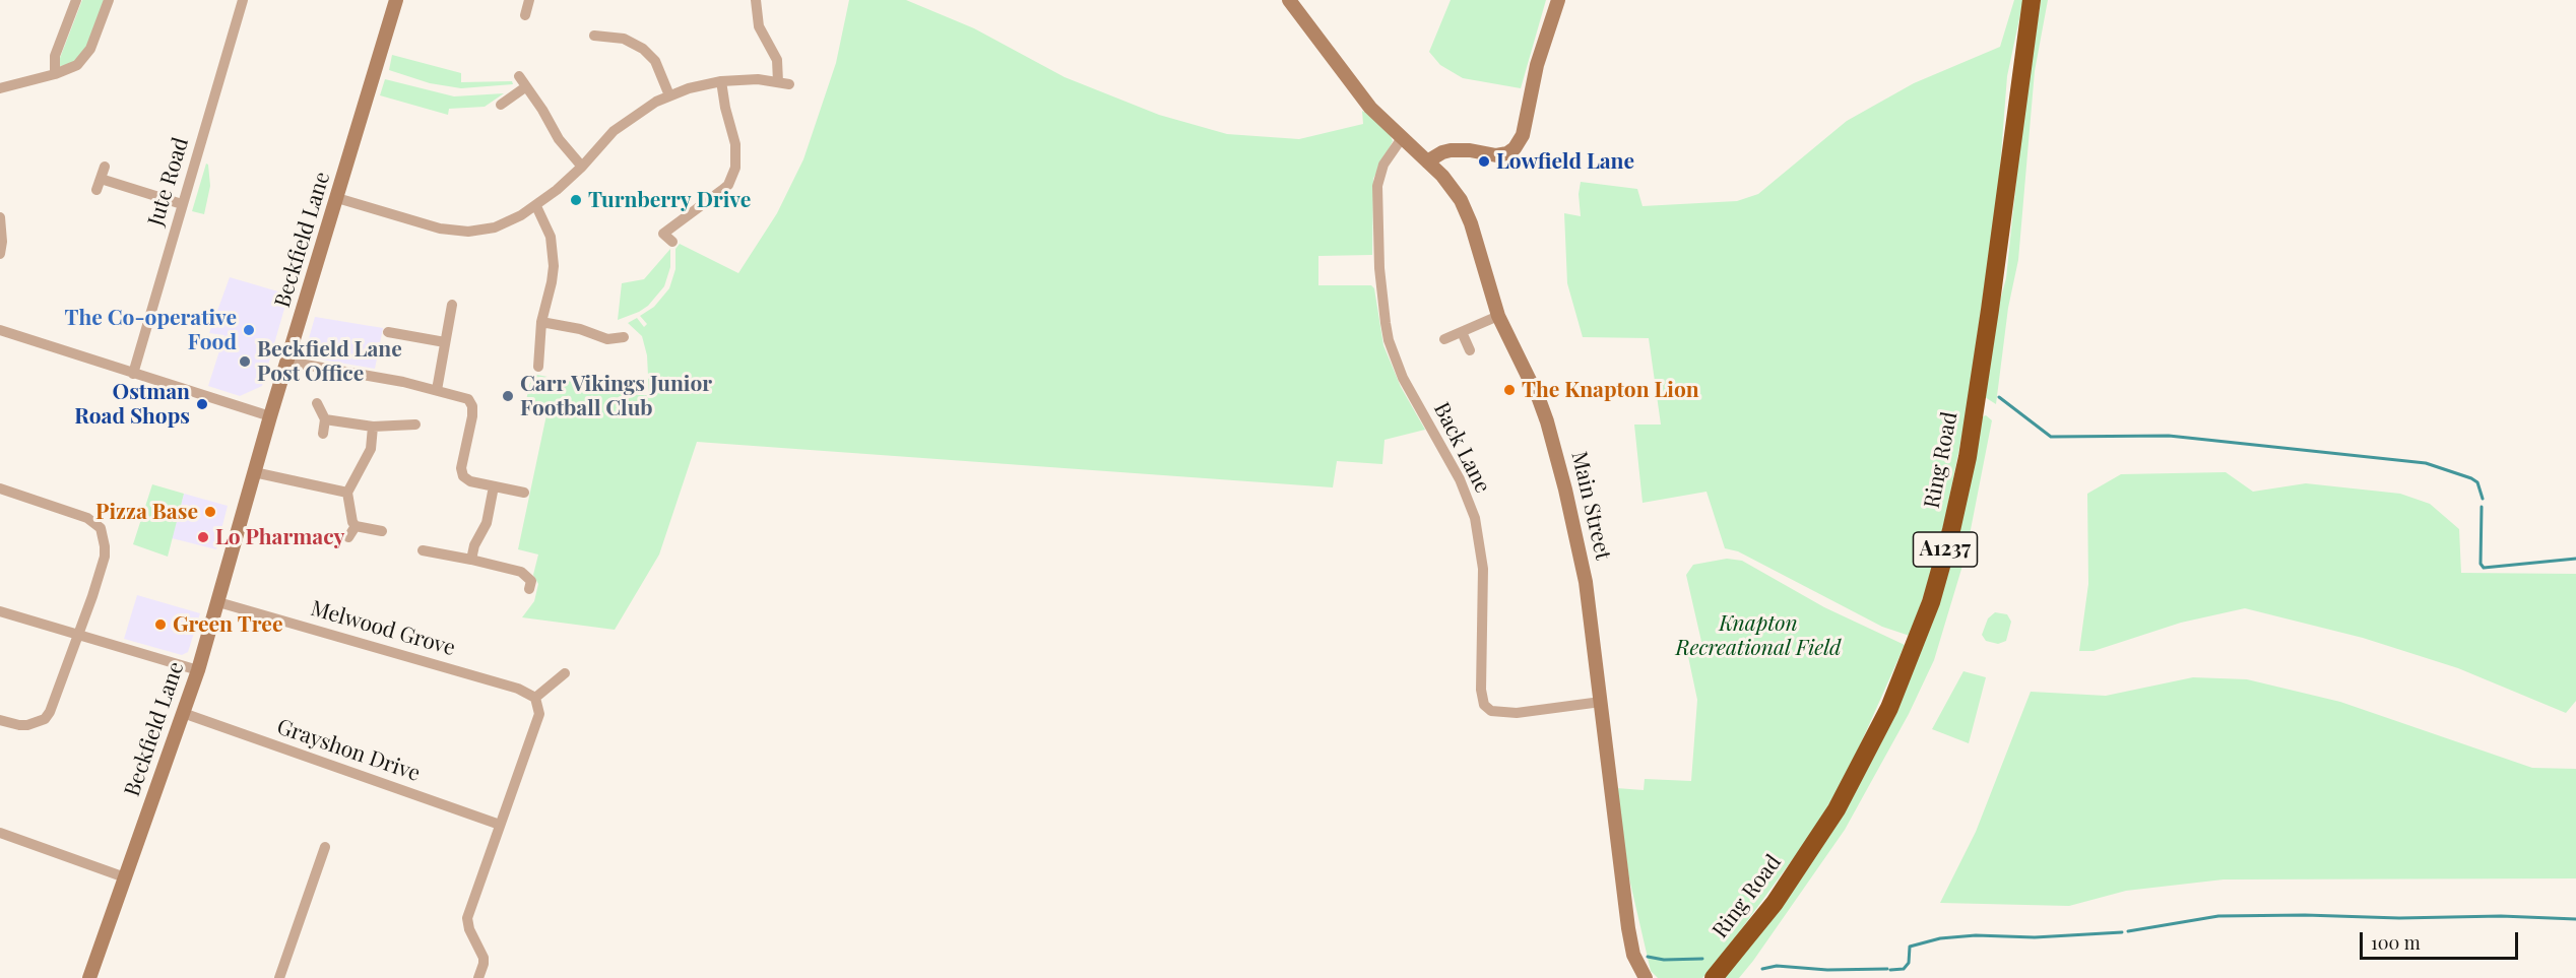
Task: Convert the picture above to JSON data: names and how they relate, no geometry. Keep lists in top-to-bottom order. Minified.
{"streets":{"highway":["Ring Road","A1237"],"street":["Jute Road","Beckfield Lane","Back Lane","Main Street","Melwood Grove","Grayshon Drive"]},"crossings":[["Beckfield Lane","Melwood Grove"],["Beckfield Lane","Grayshon Drive"],["Back Lane","Main Street"]],"parks":["Knapton Recreational Field"],"places":["Lowfield Lane","Turnberry Drive","The Co-operative Food","Beckfield Lane Post Office","The Knapton Lion","Carr Vikings Junior Football Club","Ostman Road Shops","Pizza Base","Lo Pharmacy","Green Tree"],"scale_bar":"100 m"}
